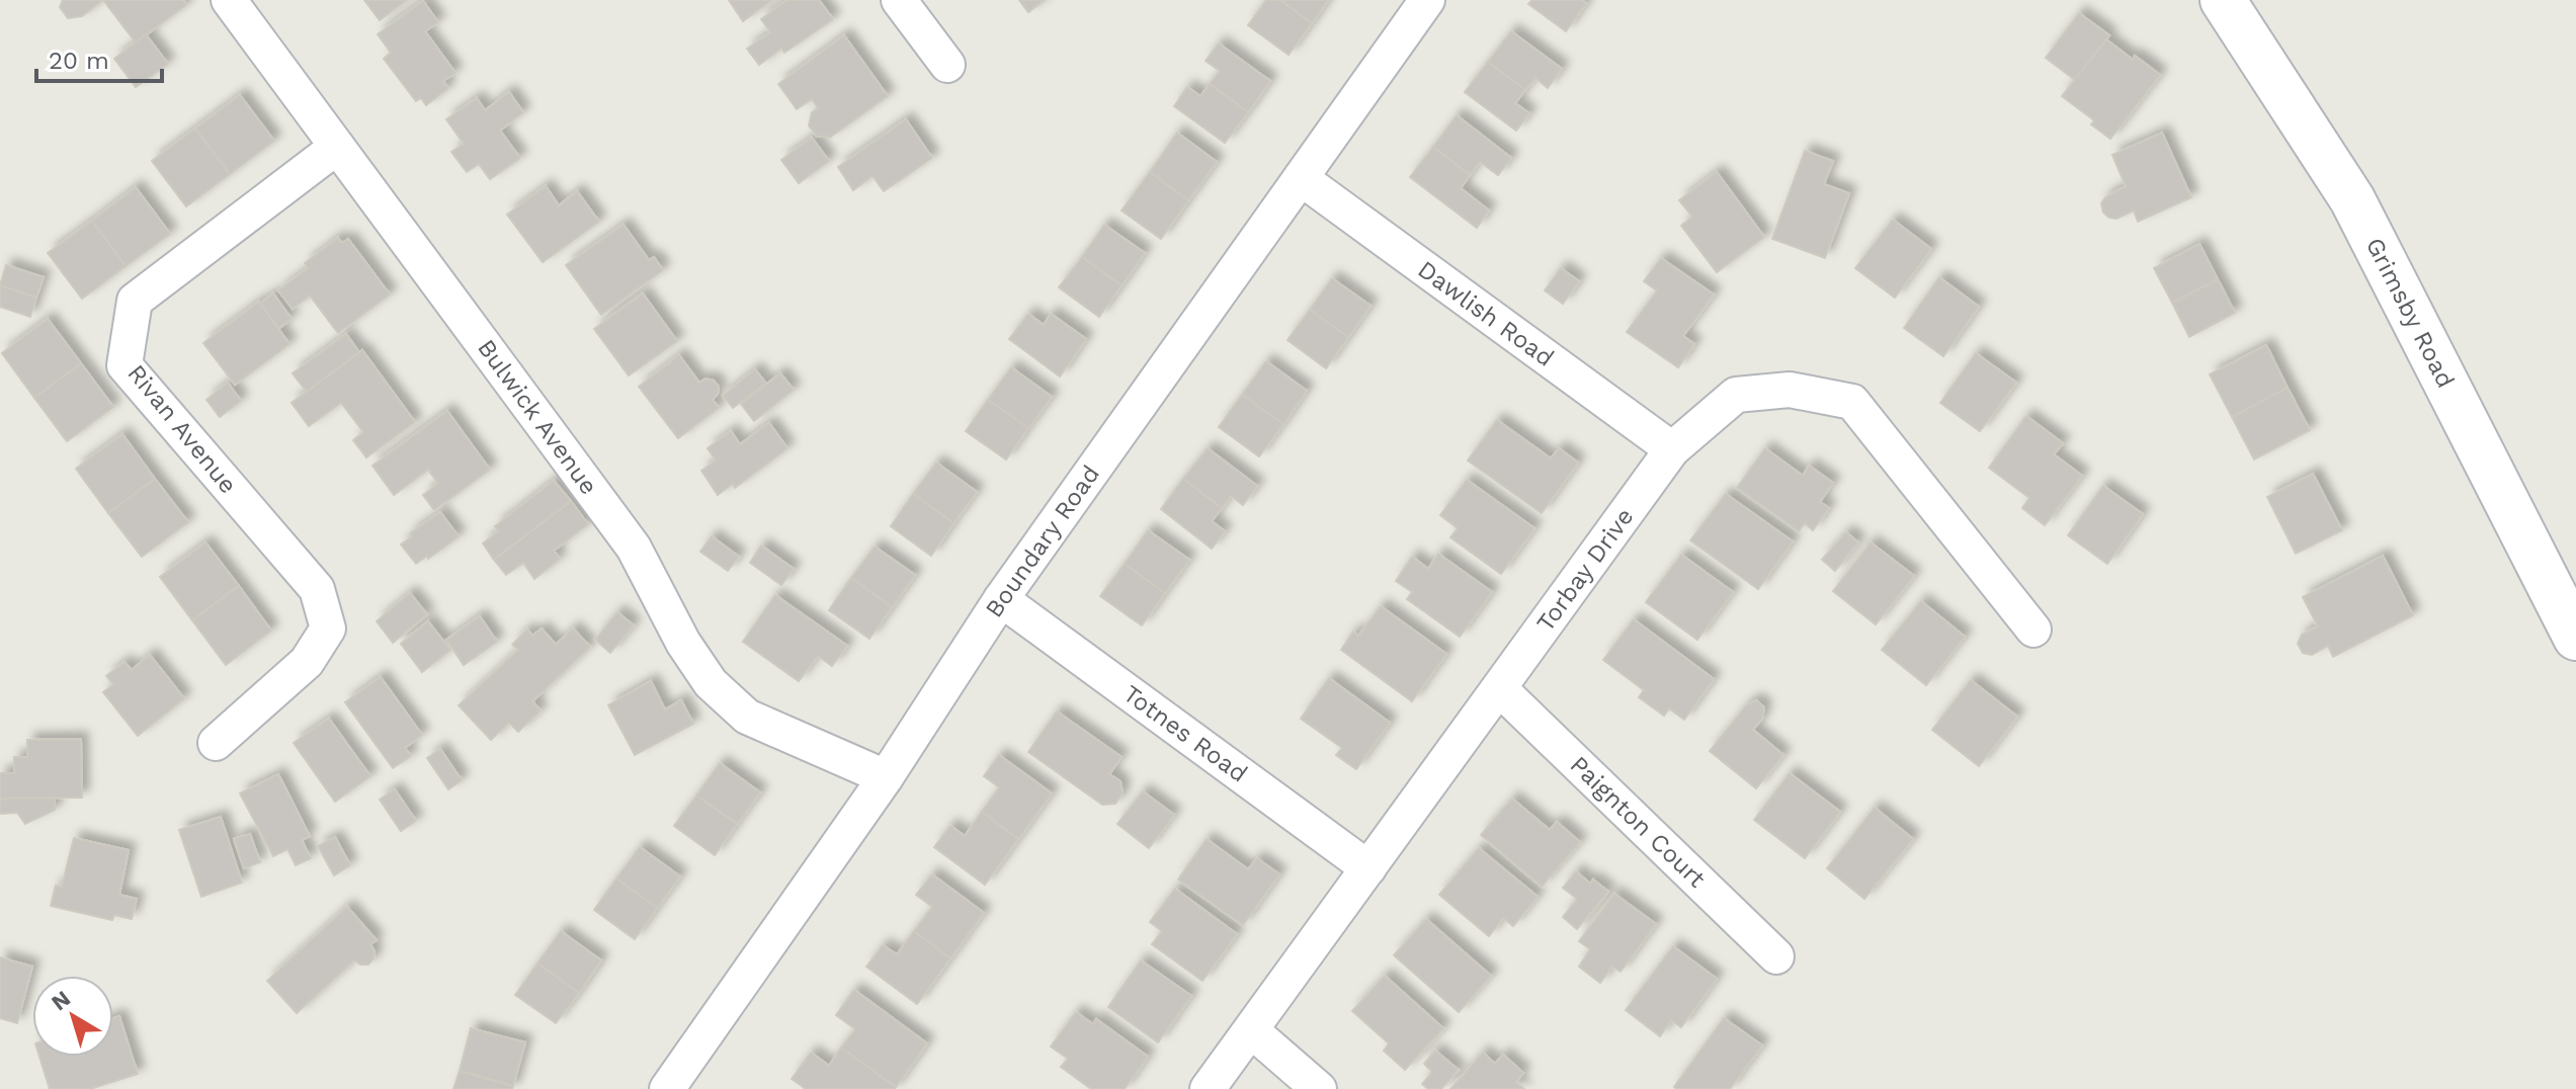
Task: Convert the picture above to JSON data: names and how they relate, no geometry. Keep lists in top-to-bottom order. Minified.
{"streets":{"main road":["Grimsby Road"],"street":["Dawlish Road","Bulwick Avenue","Rivan Avenue","Boundary Road","Torbay Drive","Totnes Road","Paignton Court"]},"crossings":[["Dawlish Road","Boundary Road"],["Dawlish Road","Torbay Drive"],["Bulwick Avenue","Rivan Avenue"],["Bulwick Avenue","Boundary Road"],["Boundary Road","Totnes Road"],["Torbay Drive","Totnes Road"],["Torbay Drive","Paignton Court"]],"scale_bar":"20 m","north":"top left"}
